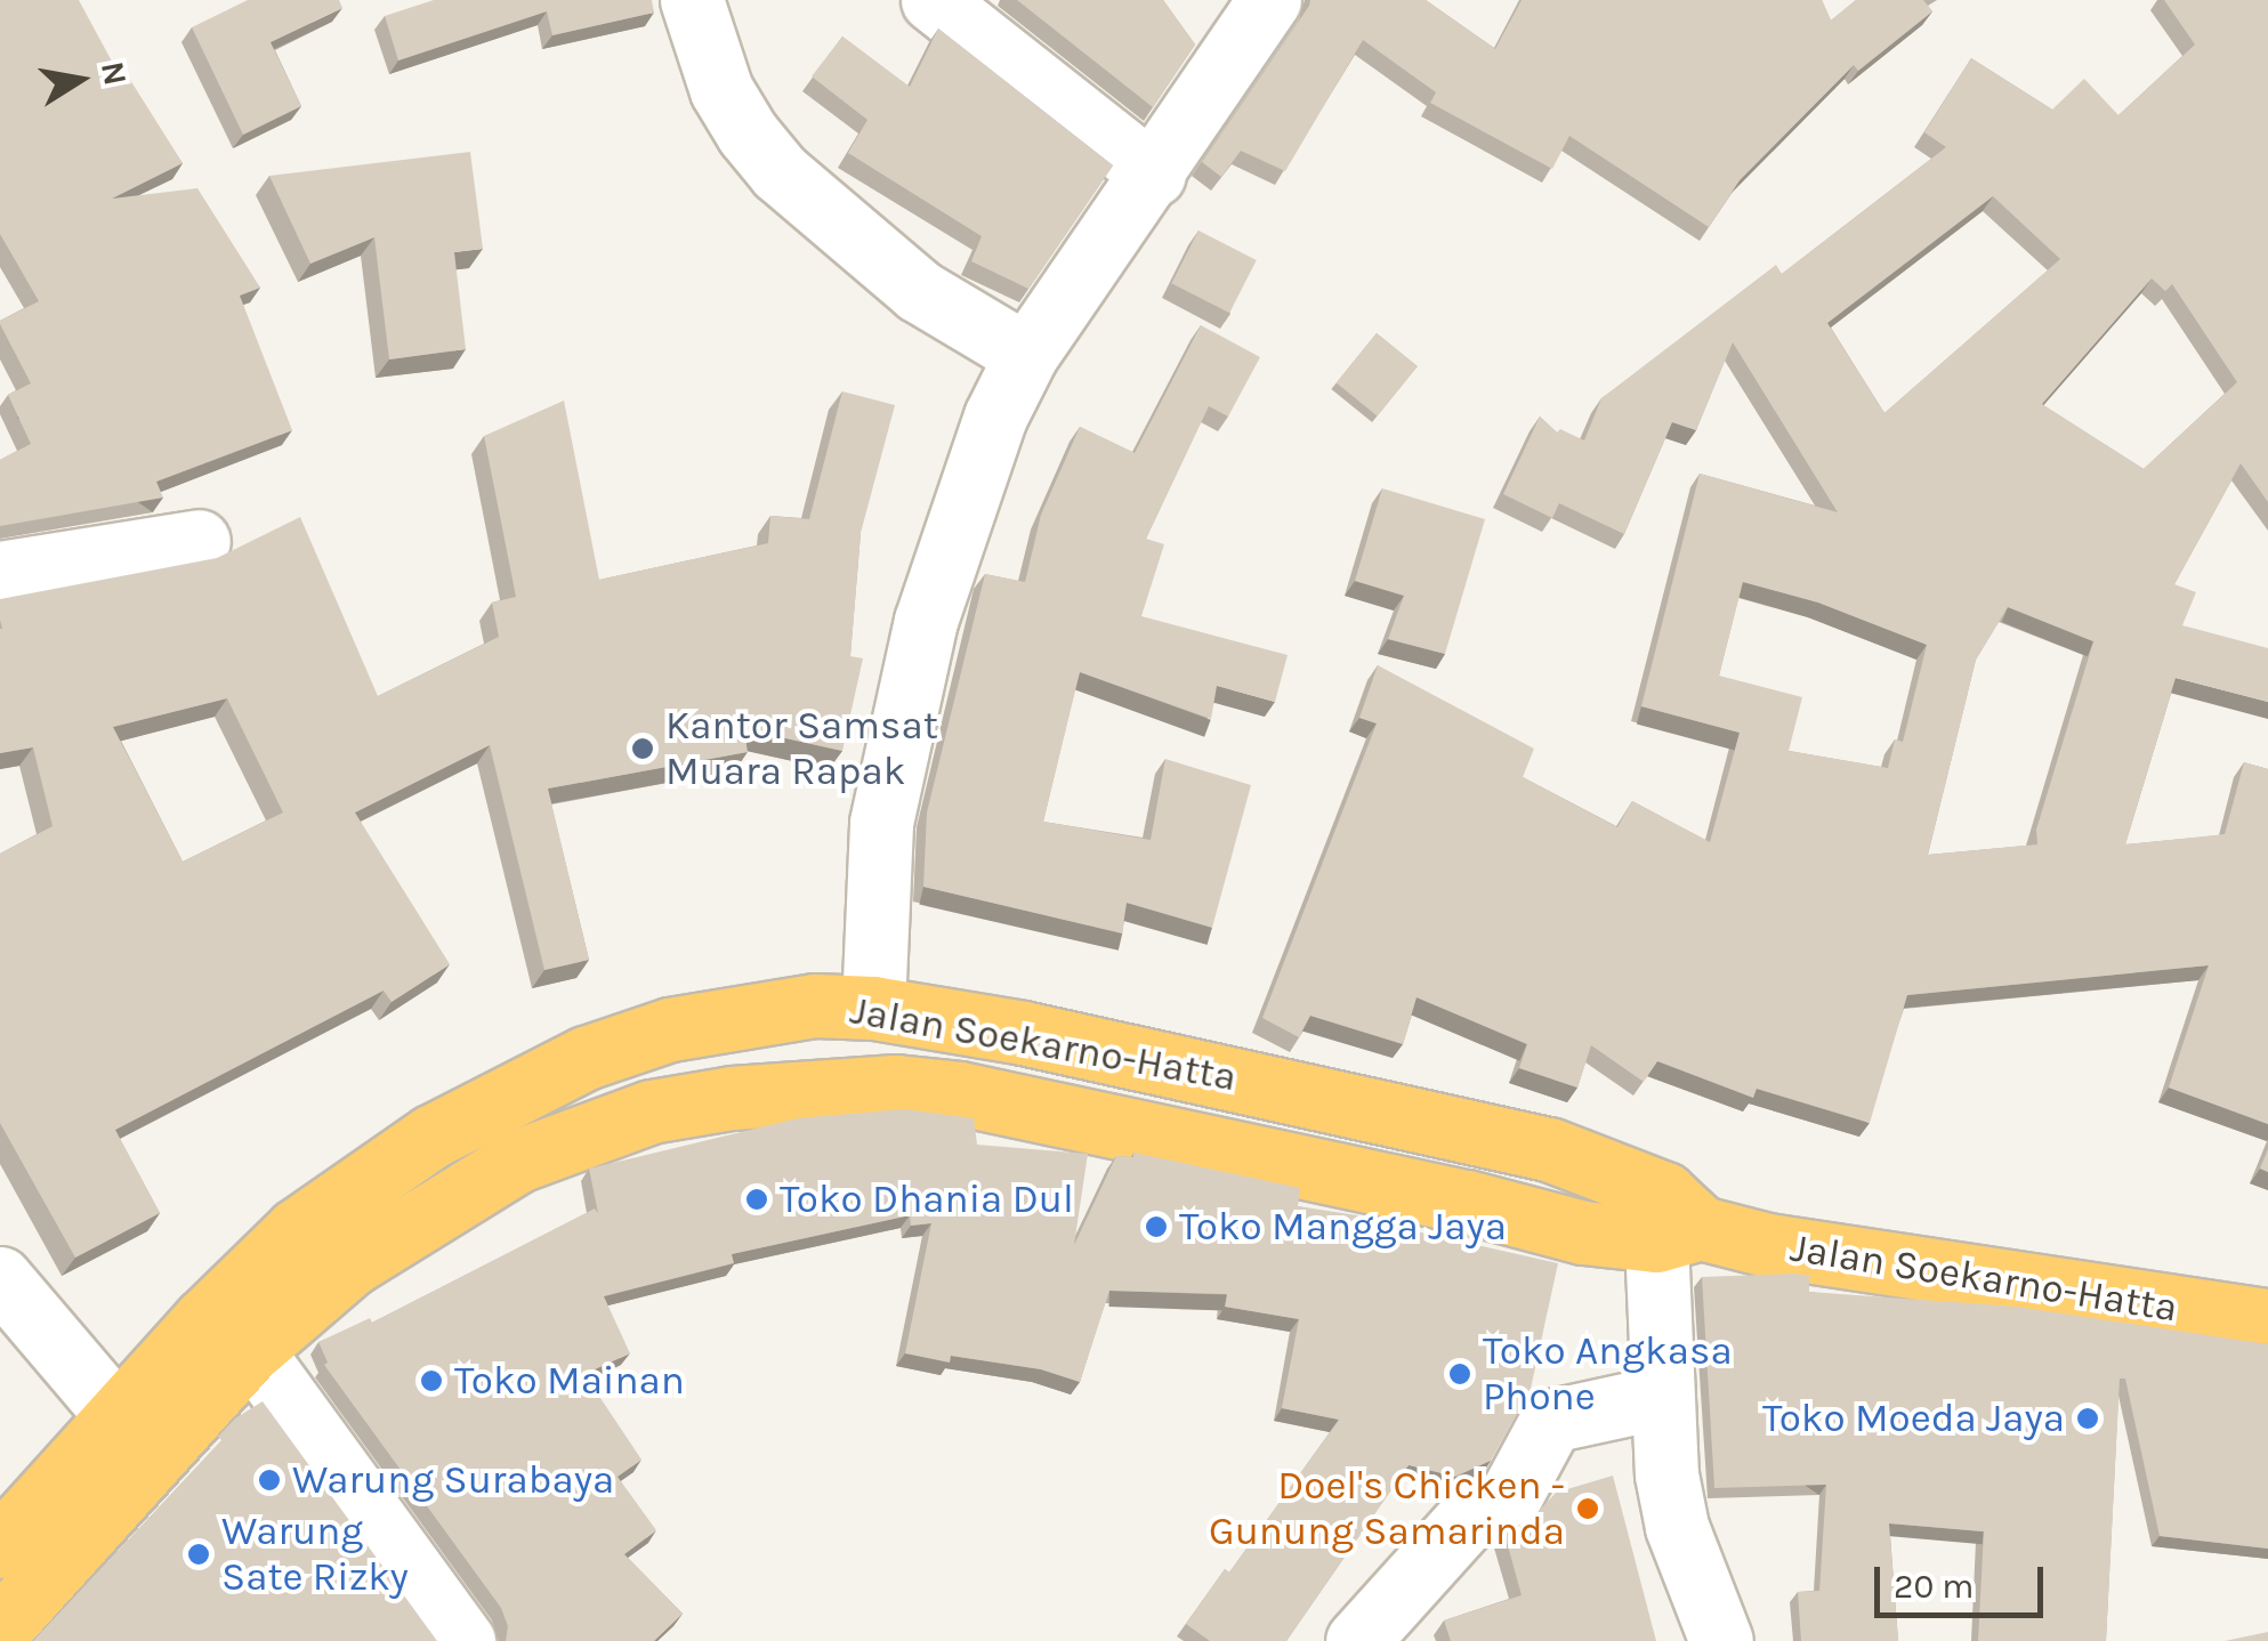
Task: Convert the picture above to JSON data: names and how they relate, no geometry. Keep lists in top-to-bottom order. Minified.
{"streets":{"highway":["Jalan Soekarno-Hatta"]},"places":["Kantor Samsat Muara Rapak","Toko Dhania Dul","Toko Mangga Jaya","Toko Angkasa Phone","Toko Mainan","Toko Moeda Jaya","Warung Surabaya","Doel's Chicken - Gunung Samarinda","Warung Sate Rizky"],"scale_bar":"20 m","north":"right"}
